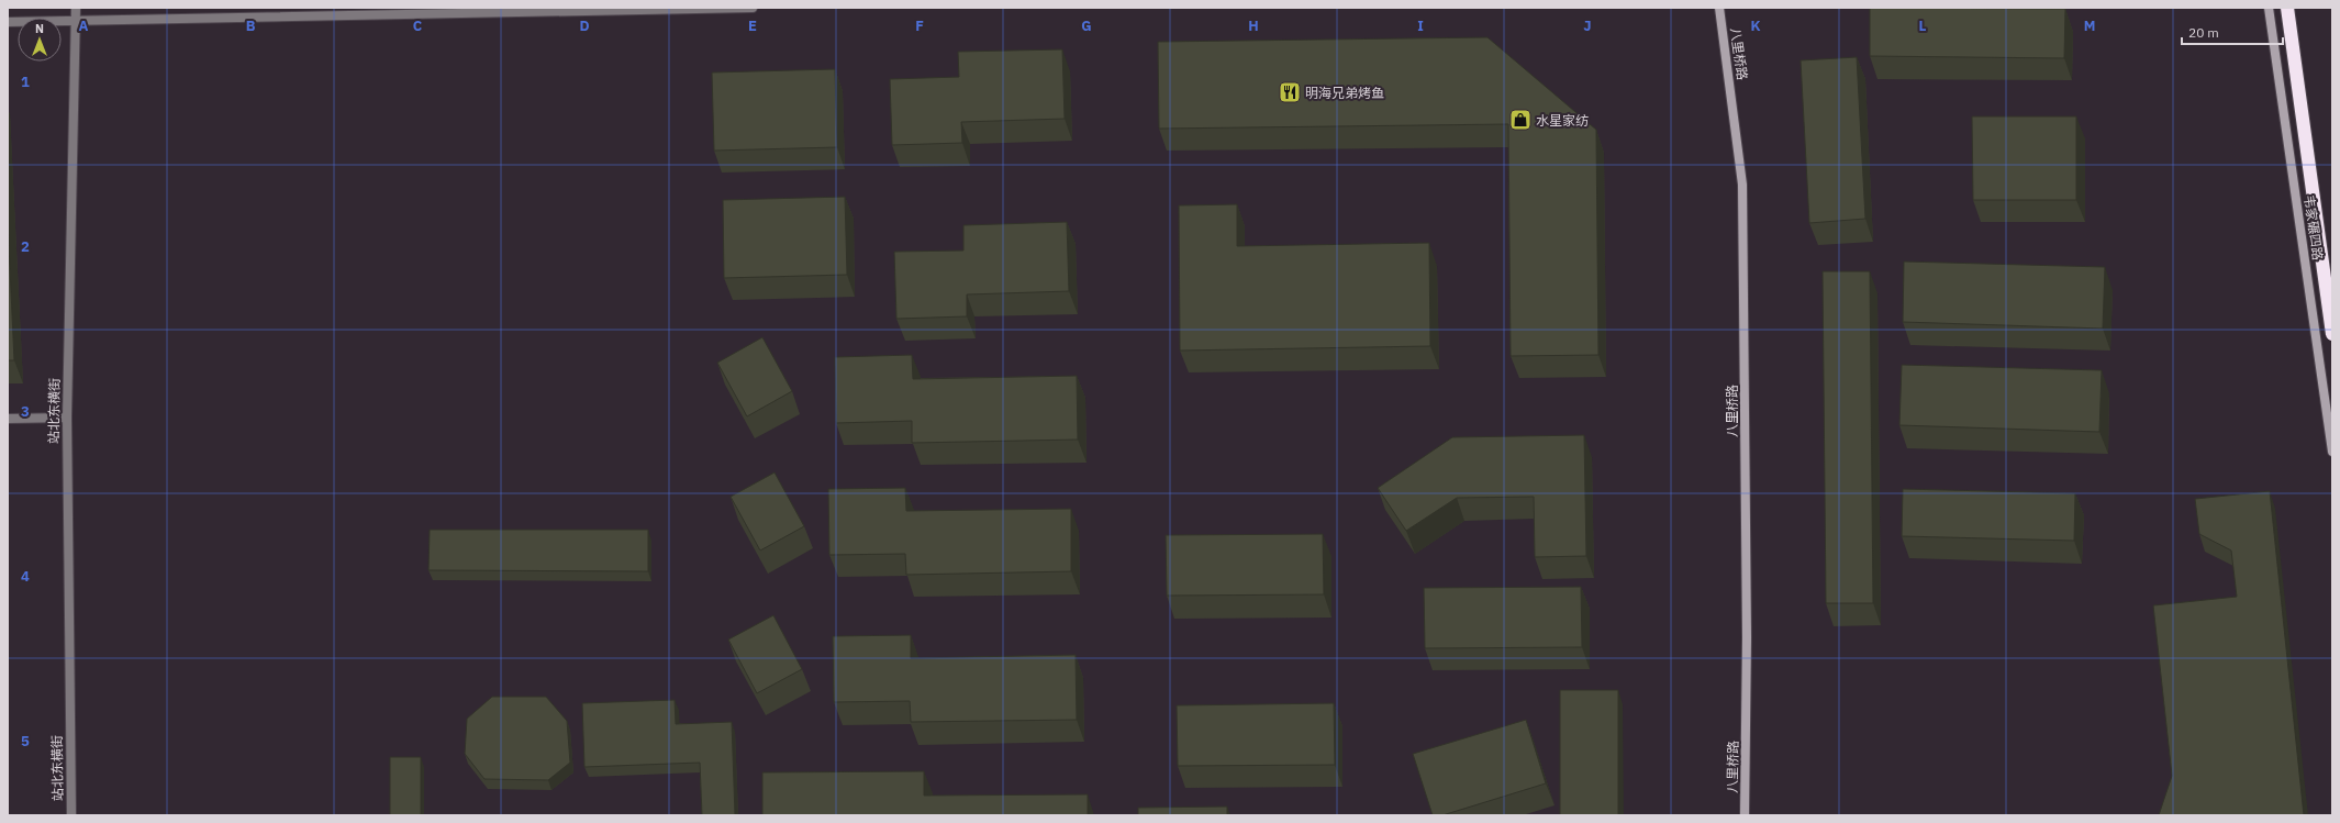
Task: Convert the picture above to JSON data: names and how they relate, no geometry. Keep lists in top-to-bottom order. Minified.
{"streets":{"street":["八里桥路","韦家碾四路","站北东横街"]},"places":{"restaurant":["明海兄弟烤鱼"],"shop":["水星家纺"]},"scale_bar":"20 m","north":"top","grid":{"columns":["A","B","C","D","E","F","G","H","I","J","K","L","M"],"rows":["1","2","3","4","5"]}}
